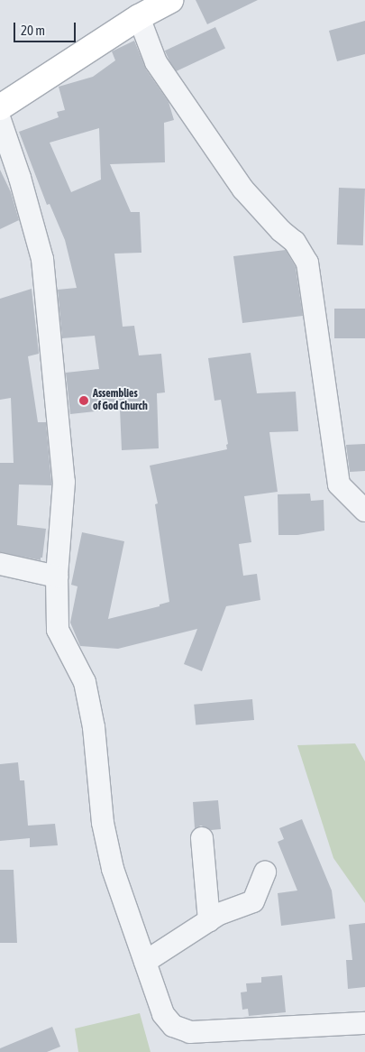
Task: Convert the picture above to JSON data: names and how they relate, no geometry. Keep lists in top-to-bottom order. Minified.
{"places":["Assemblies of God Church"],"scale_bar":"20 m"}
